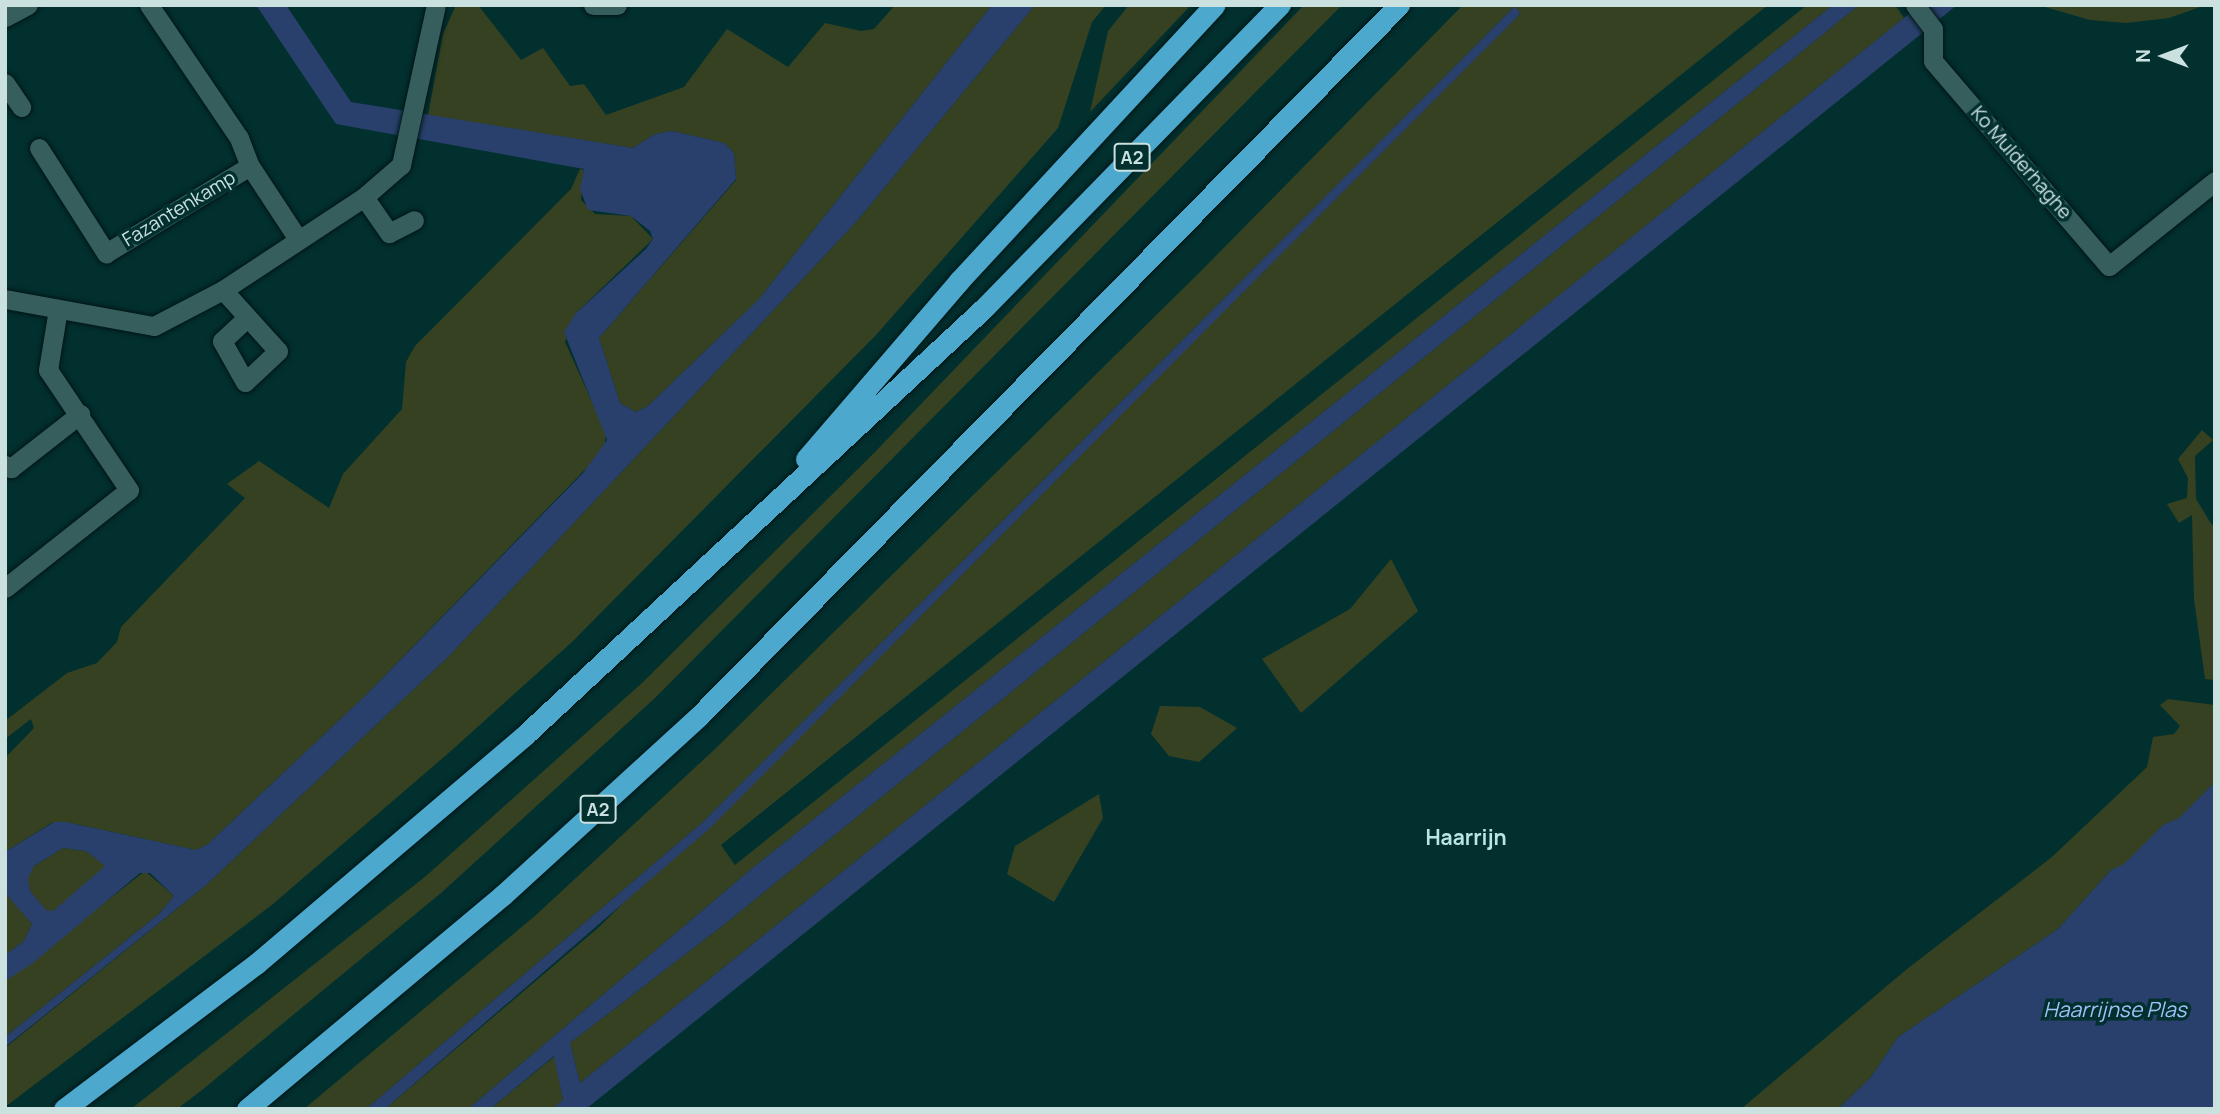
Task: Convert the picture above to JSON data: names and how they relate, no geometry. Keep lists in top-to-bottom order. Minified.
{"streets":{"highway":["A2"],"street":["Ko Mulderhaghe","Fazantenkamp"]},"districts":["Haarrijn"],"water":["Haarrijnse Plas"],"north":"left"}
